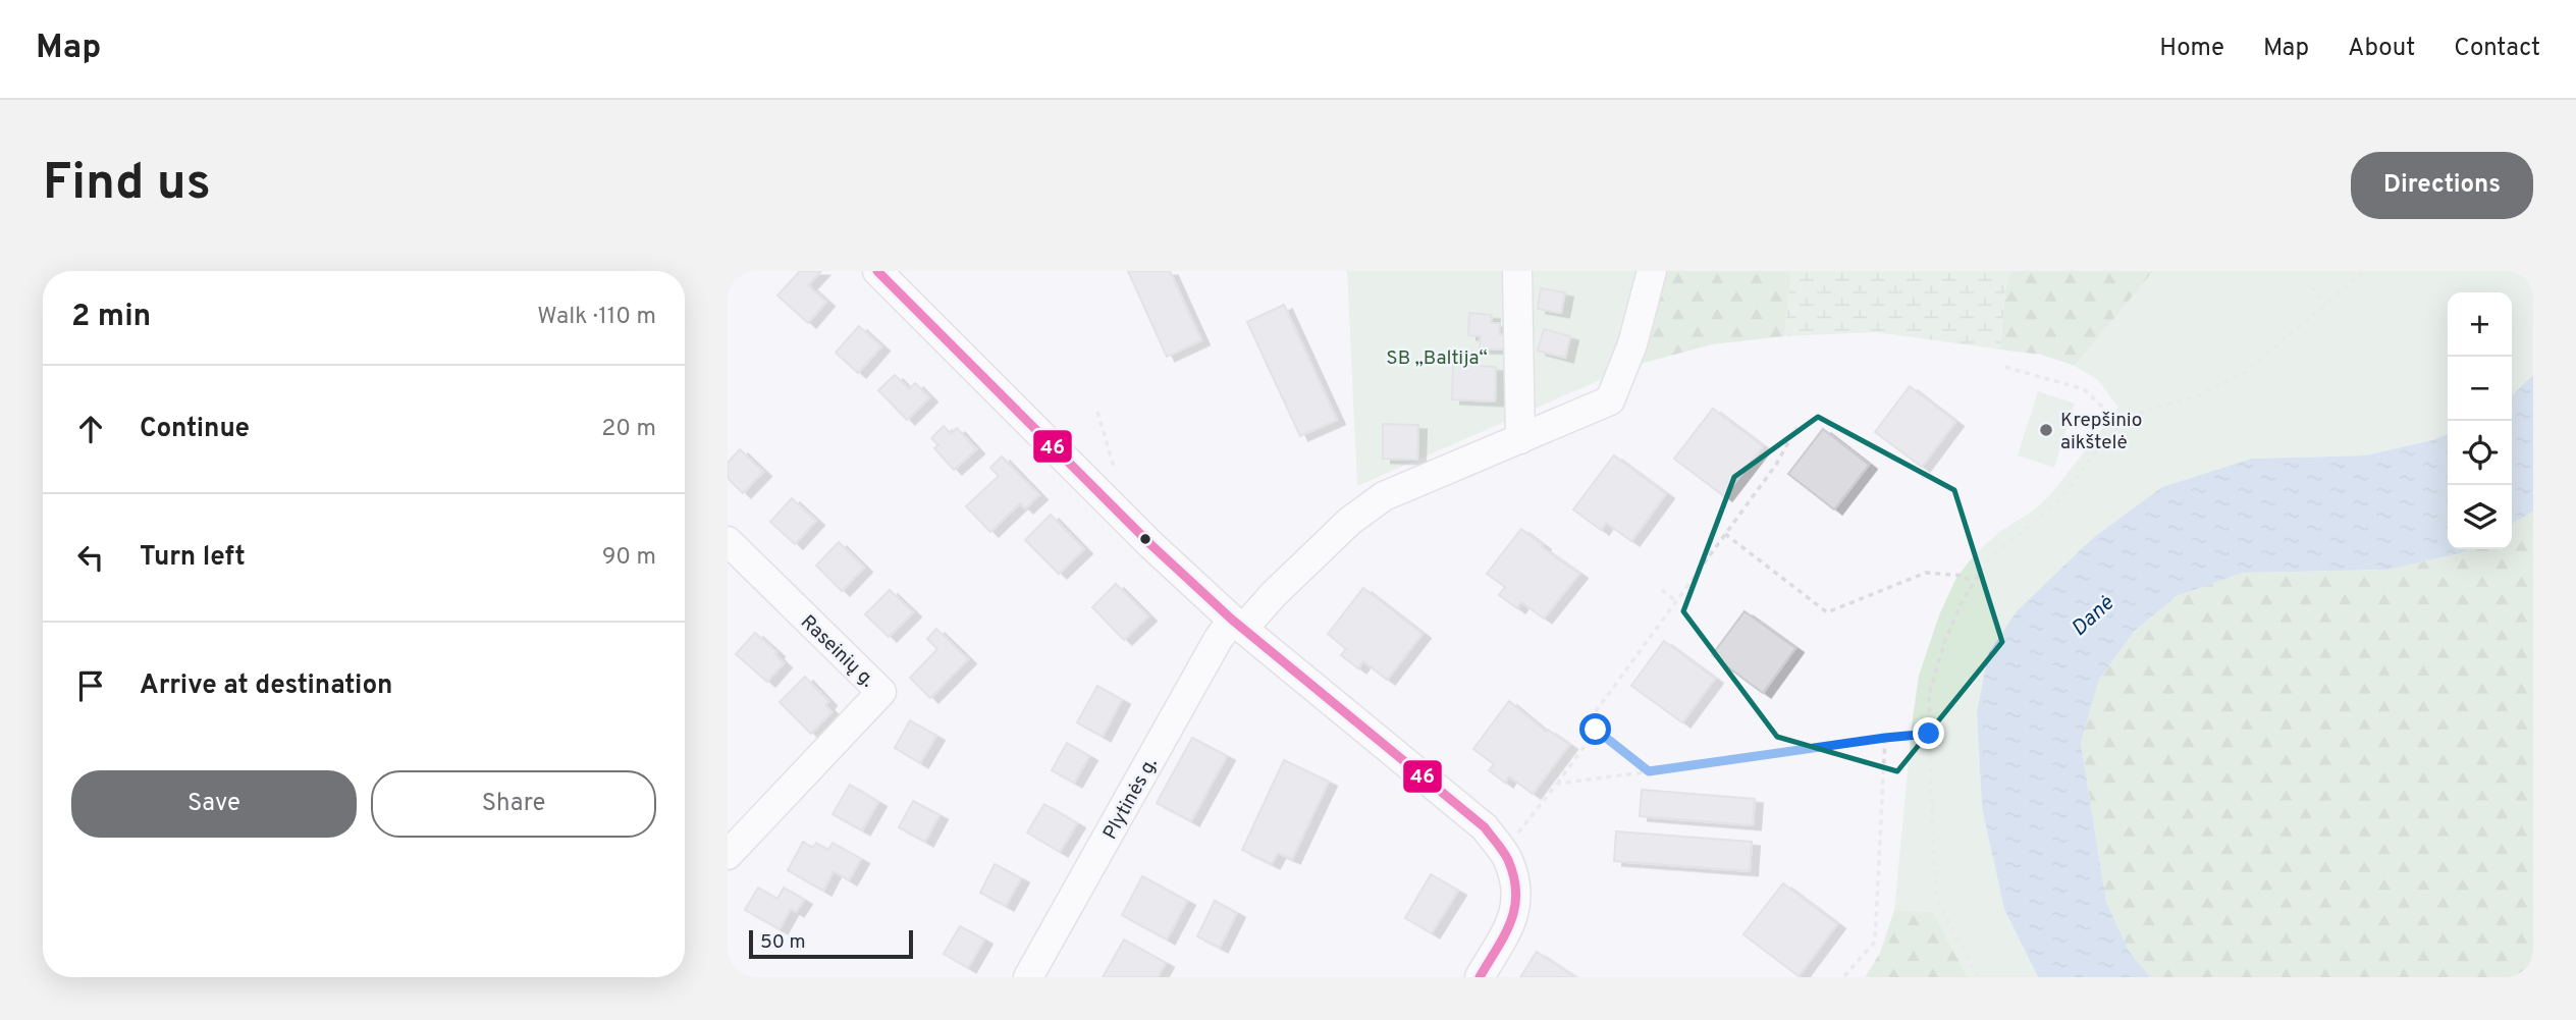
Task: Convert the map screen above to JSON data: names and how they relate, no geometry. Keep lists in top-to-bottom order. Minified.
{"streets":{"street":["Raseinių g.","Plytinės g."]},"water":["Danė"],"parks":["SB „Baltija“"],"places":["Krepšinio aikštelė"],"lines":["transit line 46"],"scale_bar":"50 m","page":{"header":"Map","nav":["Home","Map","About","Contact"],"buttons":["Directions",["Save","Share"]],"title":"Find us","heading":["2 min","Walk · 110 m"],"map_buttons":["+","−"],"list":[["Continue","20 m"],["Turn left","90 m"],"Arrive at destination"],"scale":"50 m"}}
